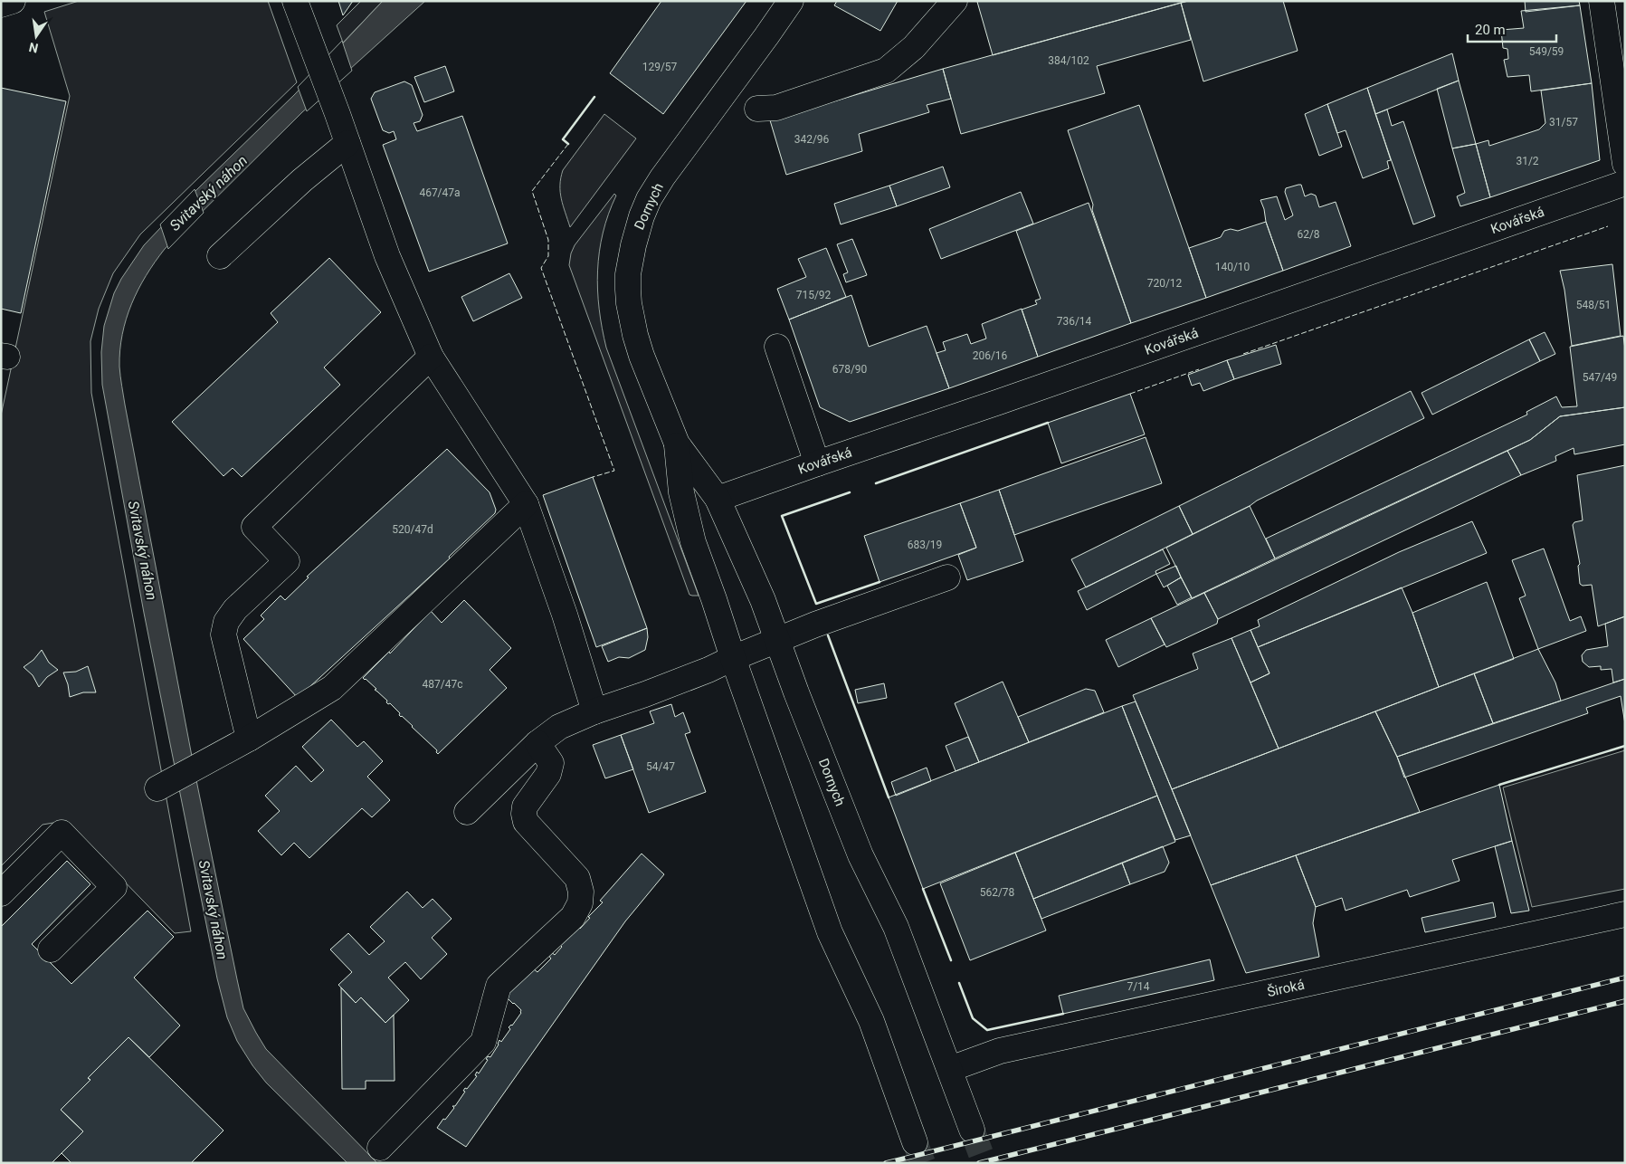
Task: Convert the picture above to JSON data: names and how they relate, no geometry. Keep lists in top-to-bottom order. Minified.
{"streets":{"main road":["Dornych","Kovářská","Široká"]},"crossings":[["Dornych","Kovářská"],["Dornych","Široká"]],"water":["Svitavský náhon"],"house_numbers":["549/59","384/102","129/57","31/57","342/96","31/2","467/47a","62/8","140/10","720/12","715/92","548/51","736/14","206/16","678/90","547/49","520/47d","683/19","487/47c","54/47","562/78","7/14"],"scale_bar":"20 m","north":"bottom"}
